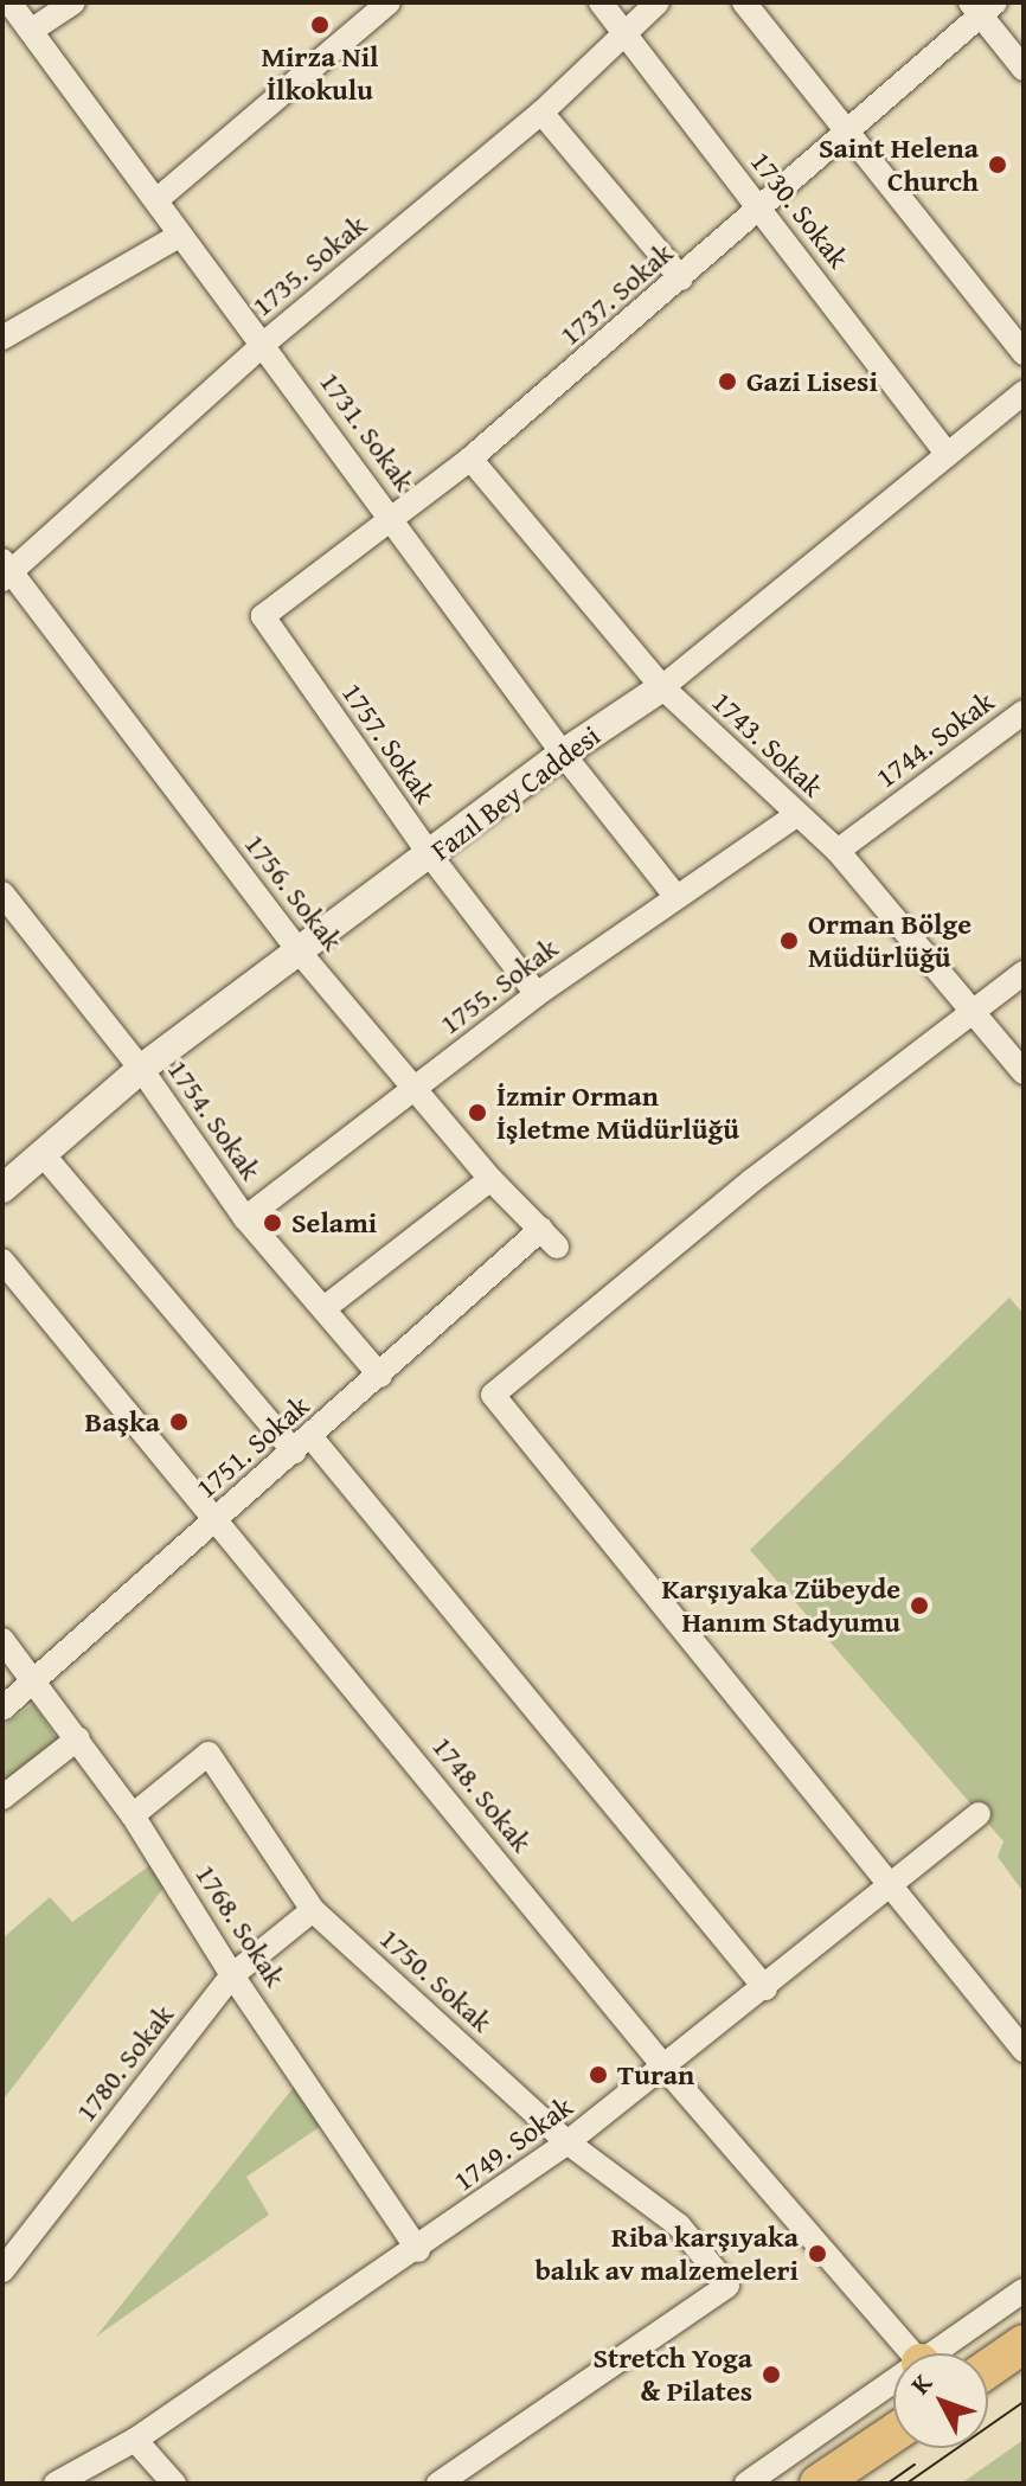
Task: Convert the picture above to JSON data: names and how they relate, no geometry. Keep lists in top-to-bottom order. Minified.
{"streets":{"street":["1730. Sokak","1735. Sokak","1737. Sokak","1731. Sokak","1744. Sokak","1757. Sokak","1743. Sokak","Fazıl Bey Caddesi","1756. Sokak","1755. Sokak","1754. Sokak","1751. Sokak","1748. Sokak","1768. Sokak","1750. Sokak","1780. Sokak","1749. Sokak"]},"crossings":[["1730. Sokak","1735. Sokak"],["1730. Sokak","1737. Sokak"],["1730. Sokak","Fazıl Bey Caddesi"],["1735. Sokak","1731. Sokak"],["1735. Sokak","1756. Sokak"],["1737. Sokak","1731. Sokak"],["1737. Sokak","1757. Sokak"],["1737. Sokak","1743. Sokak"],["1731. Sokak","Fazıl Bey Caddesi"],["1731. Sokak","1755. Sokak"],["1744. Sokak","1743. Sokak"],["1757. Sokak","Fazıl Bey Caddesi"],["1757. Sokak","1755. Sokak"],["1743. Sokak","Fazıl Bey Caddesi"],["1743. Sokak","1755. Sokak"],["Fazıl Bey Caddesi","1756. Sokak"],["Fazıl Bey Caddesi","1754. Sokak"],["1756. Sokak","1755. Sokak"],["1756. Sokak","1751. Sokak"],["1755. Sokak","1754. Sokak"],["1754. Sokak","1751. Sokak"],["1751. Sokak","1748. Sokak"],["1751. Sokak","1768. Sokak"],["1748. Sokak","1749. Sokak"],["1768. Sokak","1750. Sokak"],["1768. Sokak","1780. Sokak"],["1768. Sokak","1749. Sokak"],["1750. Sokak","1780. Sokak"],["1750. Sokak","1749. Sokak"]],"places":["Mirza Nil İlkokulu","Saint Helena Church","Gazi Lisesi","Orman Bölge Müdürlüğü","İzmir Orman İşletme Müdürlüğü","Selami","Başka","Karşıyaka Zübeyde Hanım Stadyumu","Turan","Riba karşıyaka balık av malzemeleri","Stretch Yoga & Pilates"],"north":"top left"}
